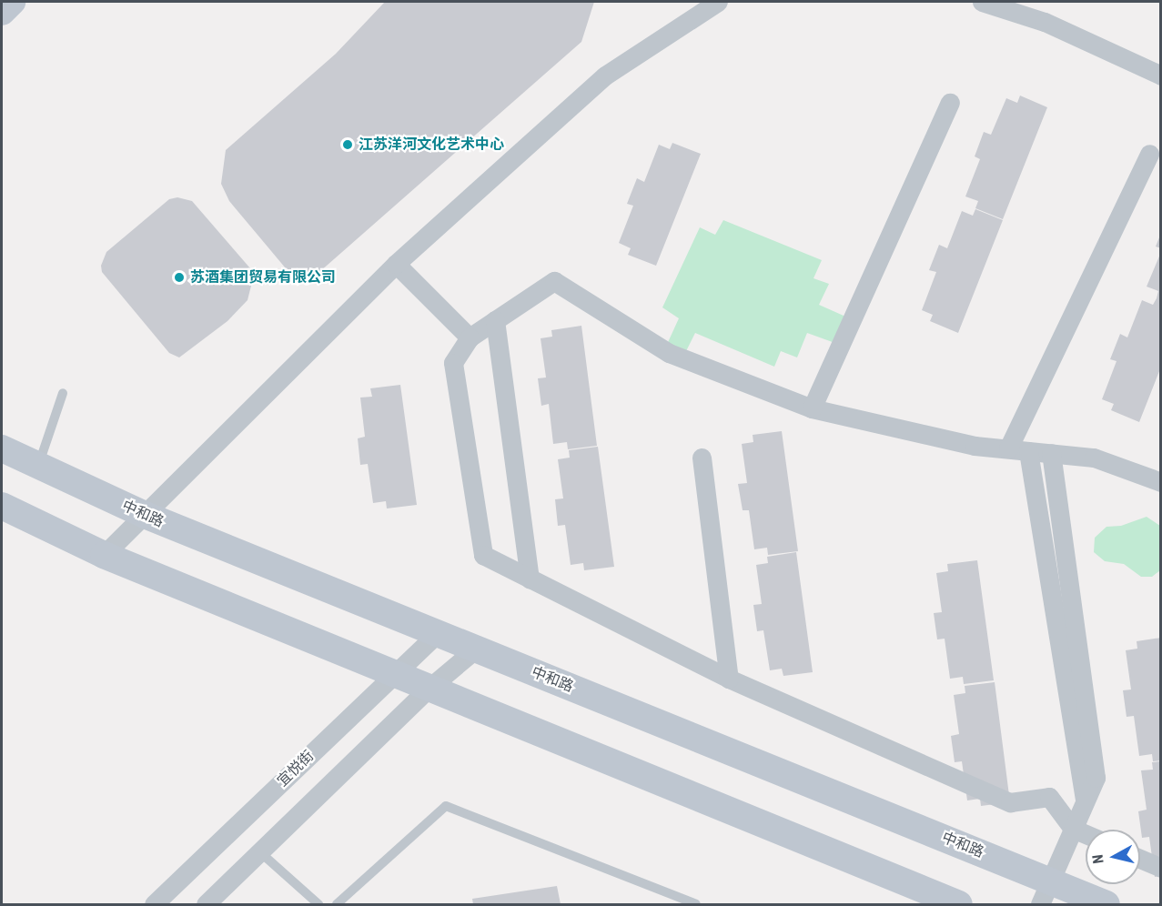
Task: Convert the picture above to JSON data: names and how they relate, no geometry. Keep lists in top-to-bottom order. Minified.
{"streets":{"main road":["中和路"],"street":["宜悦街"]},"crossings":[["中和路","宜悦街"]],"places":["江苏洋河文化艺术中心","苏酒集团贸易有限公司"],"north":"left"}
